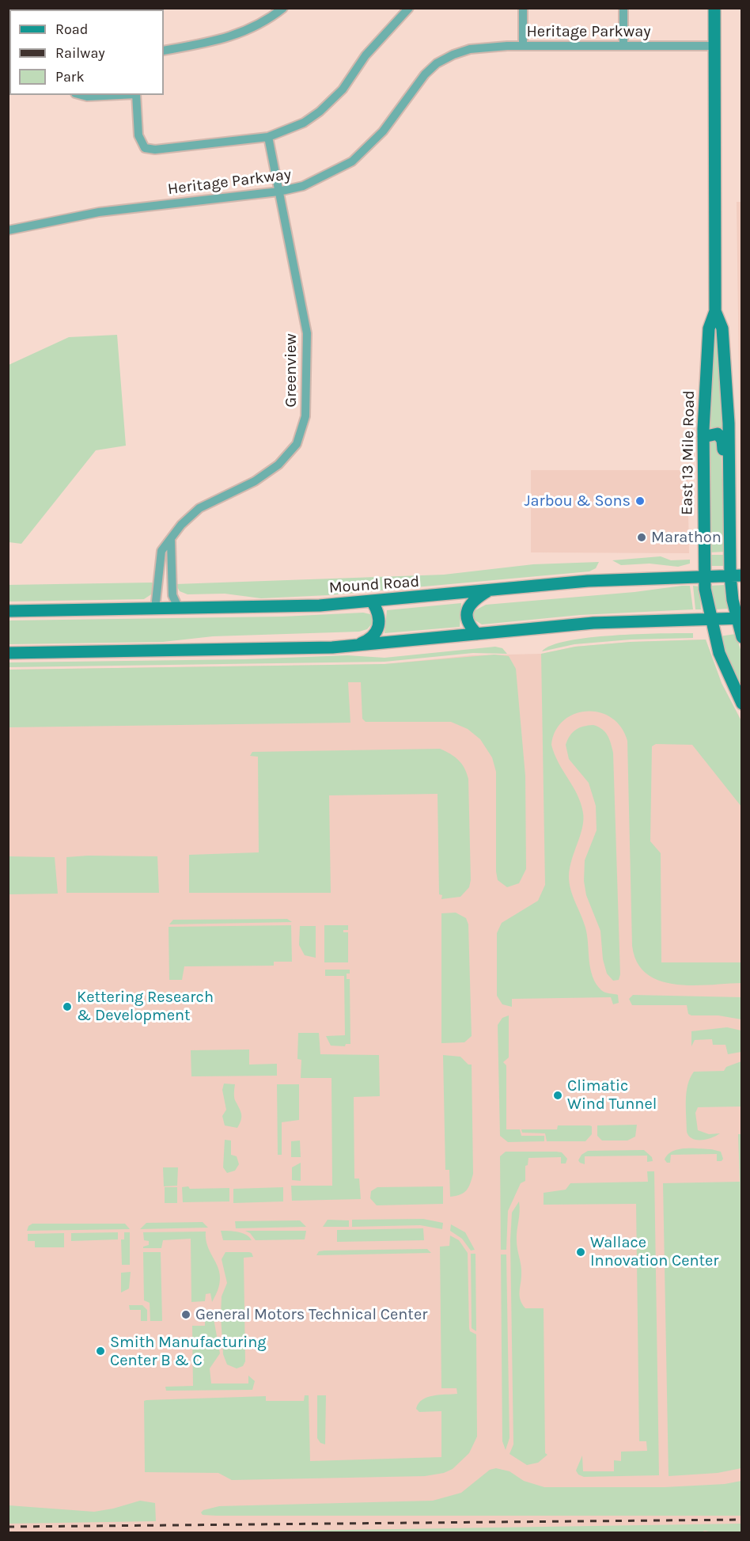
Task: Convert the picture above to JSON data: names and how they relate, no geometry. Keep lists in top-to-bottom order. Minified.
{"streets":{"main road":["East 13 Mile Road","Mound Road"],"street":["Heritage Parkway","Greenview"]},"crossings":[["Heritage Parkway","Greenview"],["Heritage Parkway","East 13 Mile Road"],["Greenview","Mound Road"],["East 13 Mile Road","Mound Road"]],"places":["Jarbou & Sons","Marathon","Kettering Research & Development","Climatic Wind Tunnel","Wallace Innovation Center","General Motors Technical Center","Smith Manufacturing Center B & C"],"legend":["Road","Railway","Park"]}
